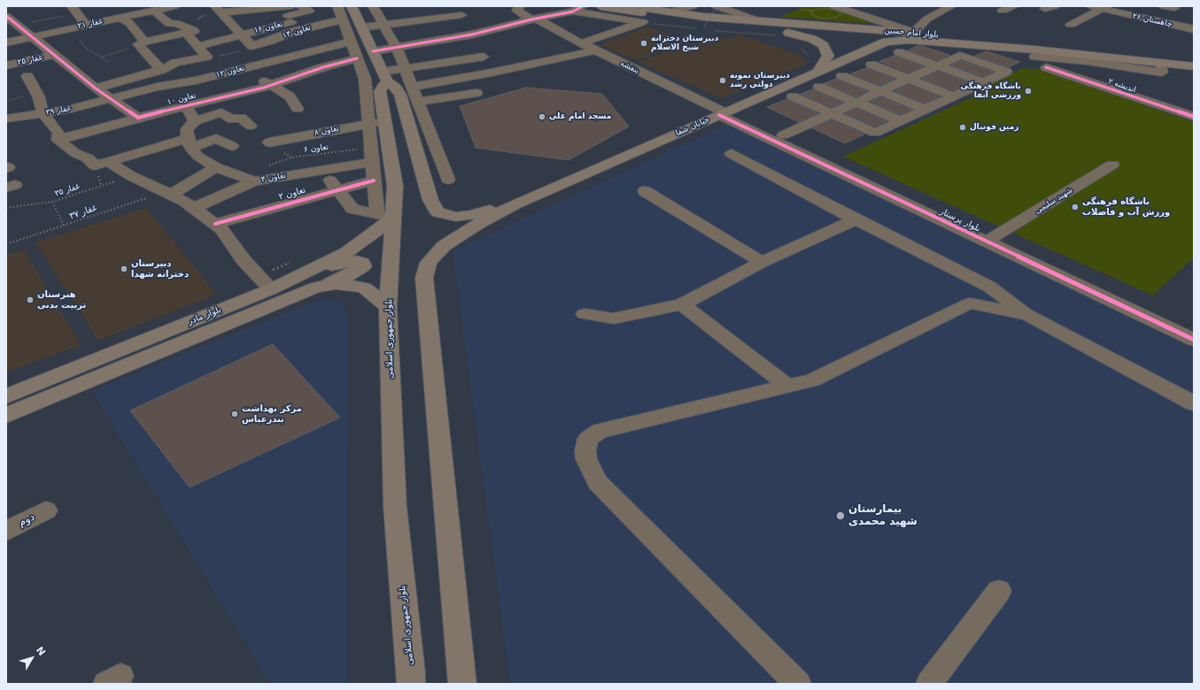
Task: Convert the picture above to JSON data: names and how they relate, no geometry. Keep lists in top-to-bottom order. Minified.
{"streets":{"main road":["بلوار امام حسین","خیابان شفا","بلوار مادر","بلوار جمهوری اسلامی"],"street":["چاهستان ۲۶","غفار ۲۱","تعاون ۱۶","تعاون ۱۴","غفار ۲۵","بنفشه","تعاون ۱۲","اندیشه ۲","تعاون ۱۰","غفار ۲۹","تعاون ۸","تعاون ۴","تعاون ۲","شهید سلیمی","بلوار پرستار","دوم"],"path":["تعاون ۶","غفار ۳۵","غفار ۳۷"]},"crossings":[["تعاون ۱۶","تعاون ۱۴"],["بلوار امام حسین","خیابان شفا"],["بنفشه","خیابان شفا"],["بنفشه","بلوار پرستار"],["تعاون ۱۲","غفار ۲۹"],["خیابان شفا","بلوار پرستار"],["تعاون ۸","بلوار جمهوری اسلامی"],["تعاون ۶","تعاون ۴"],["شهید سلیمی","بلوار پرستار"],["بلوار مادر","بلوار جمهوری اسلامی"]],"places":["دبیرستان دخترانه شیخ الاسلام","دبیرستان نمونه دولتی رشد","باشگاه فرهنگی ورزشی آبفا","مسجد امام علی","زمین فوتبال","باشگاه فرهنگی ورزش آب و فاضلاب","دبیرستان دخترانه شهدا","هنرستان تربیت بدنی","مرکز بهداشت بندرعباس","بیمارستان شهید محمدی"],"north":"top right"}
